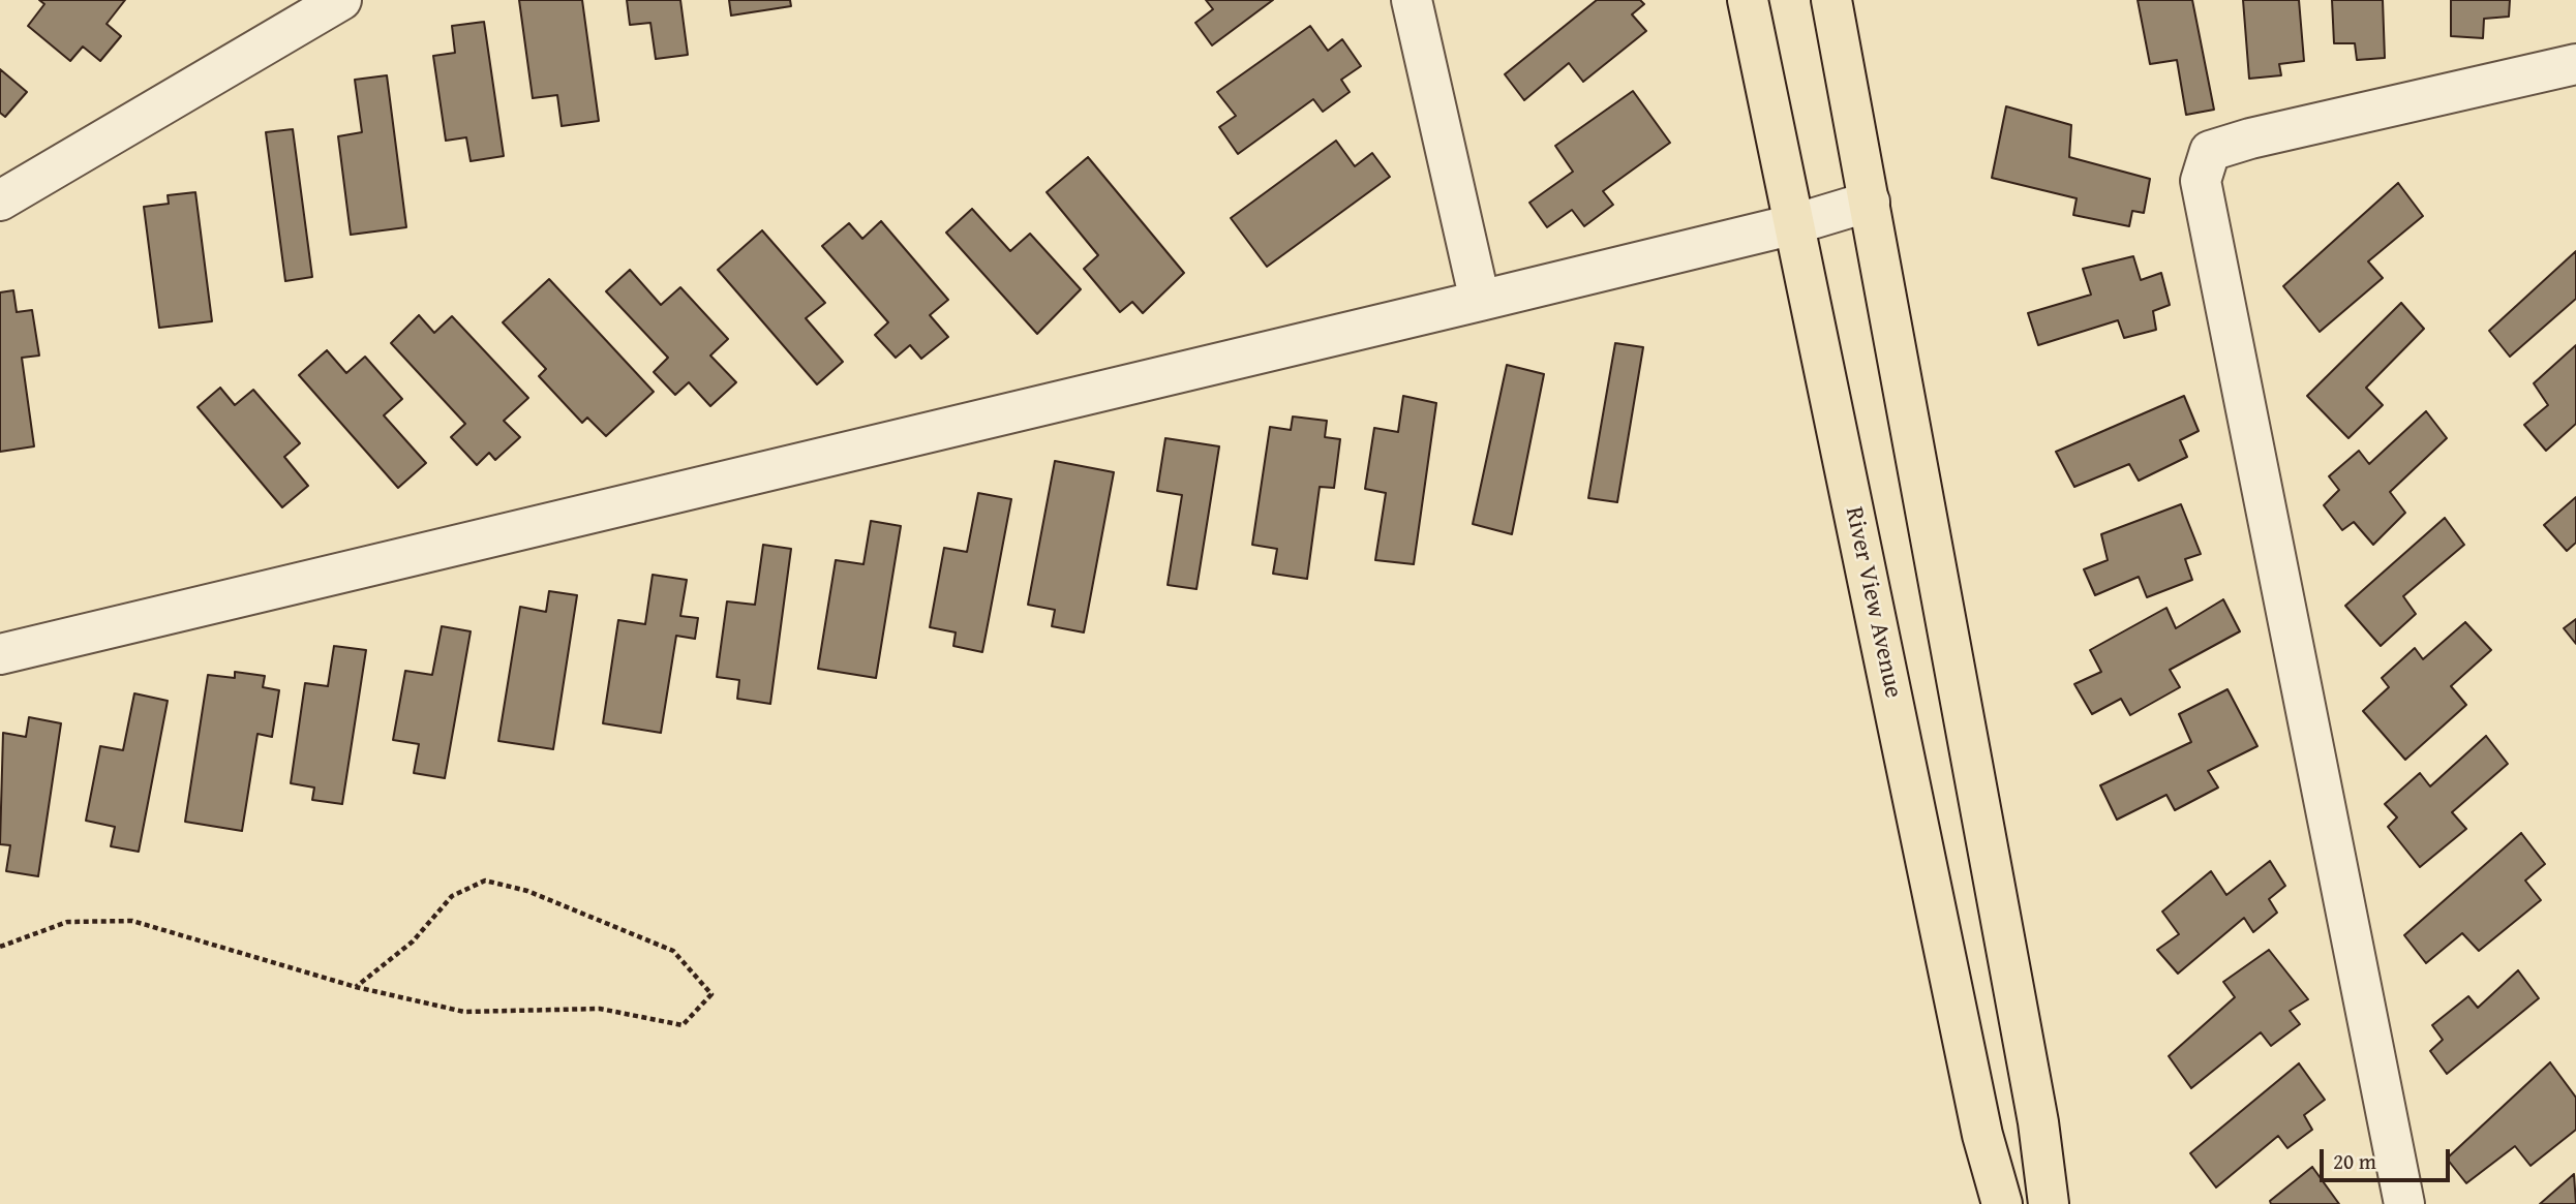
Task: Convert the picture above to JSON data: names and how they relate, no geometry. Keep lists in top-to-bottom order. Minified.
{"streets":{"main road":["River View Avenue"]},"scale_bar":"20 m"}
